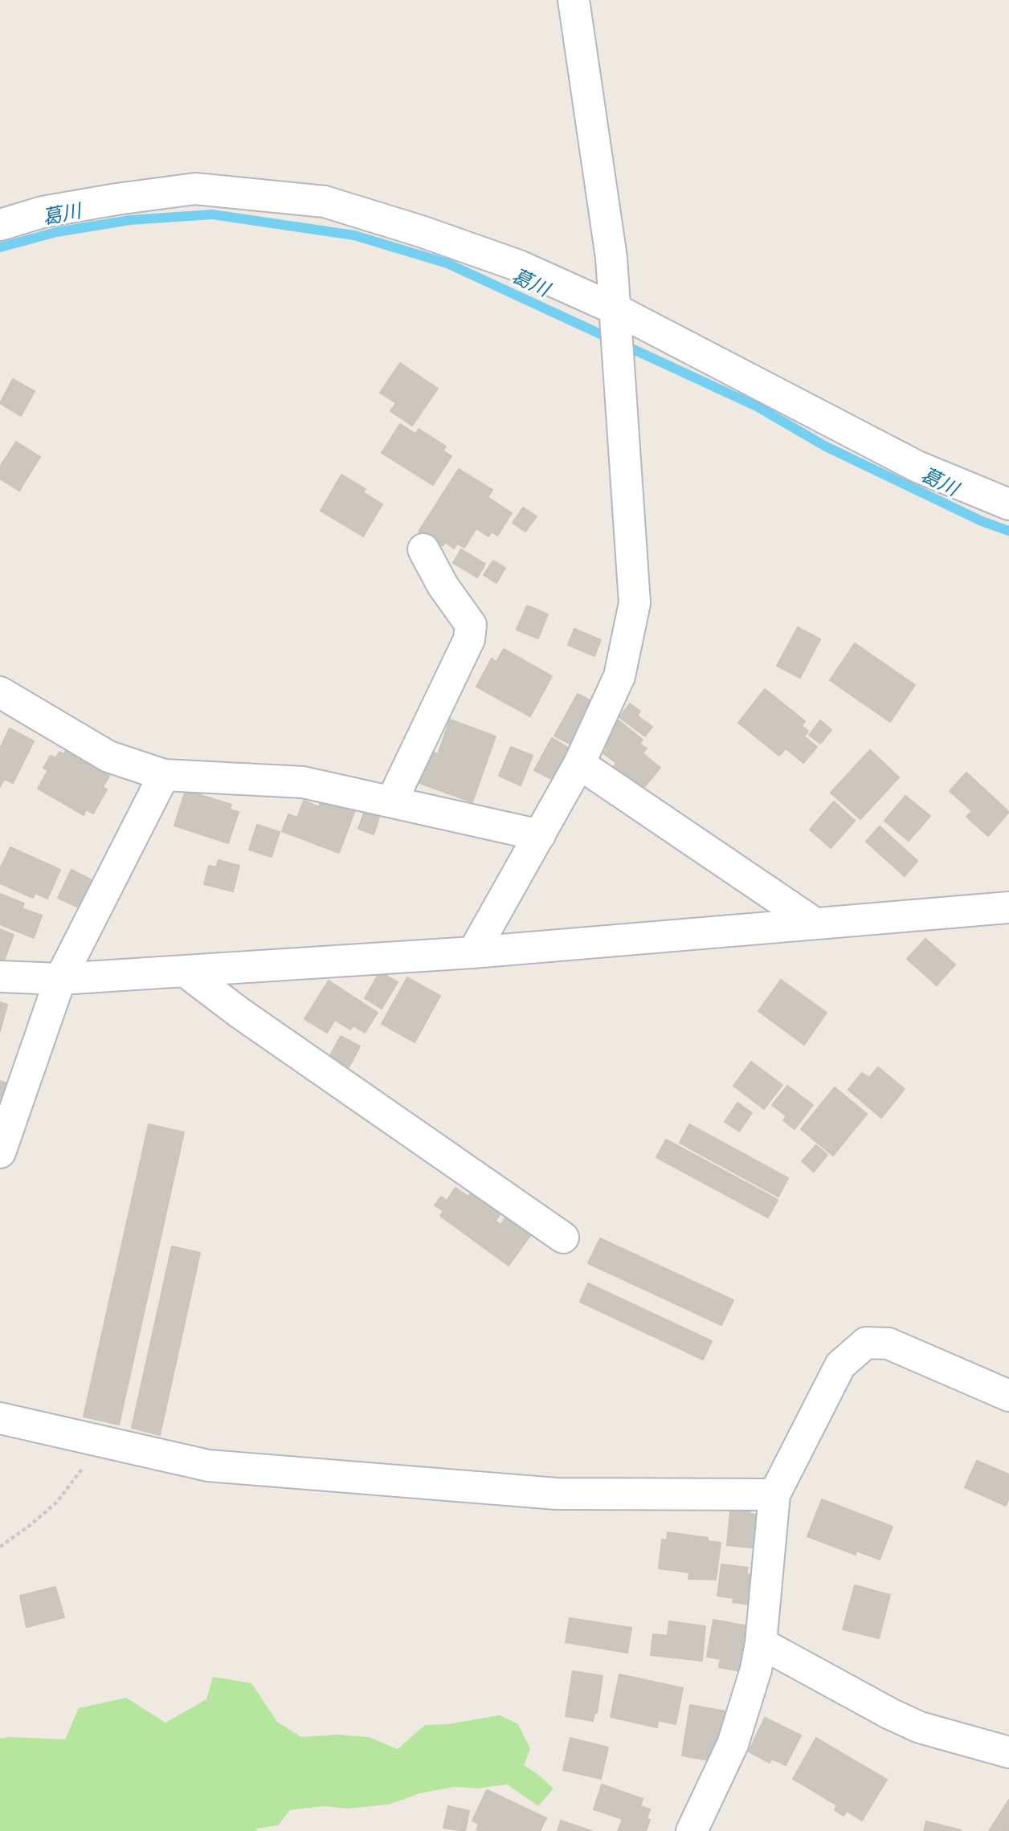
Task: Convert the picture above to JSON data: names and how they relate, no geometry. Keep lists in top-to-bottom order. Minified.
{"water":["葛川"]}
